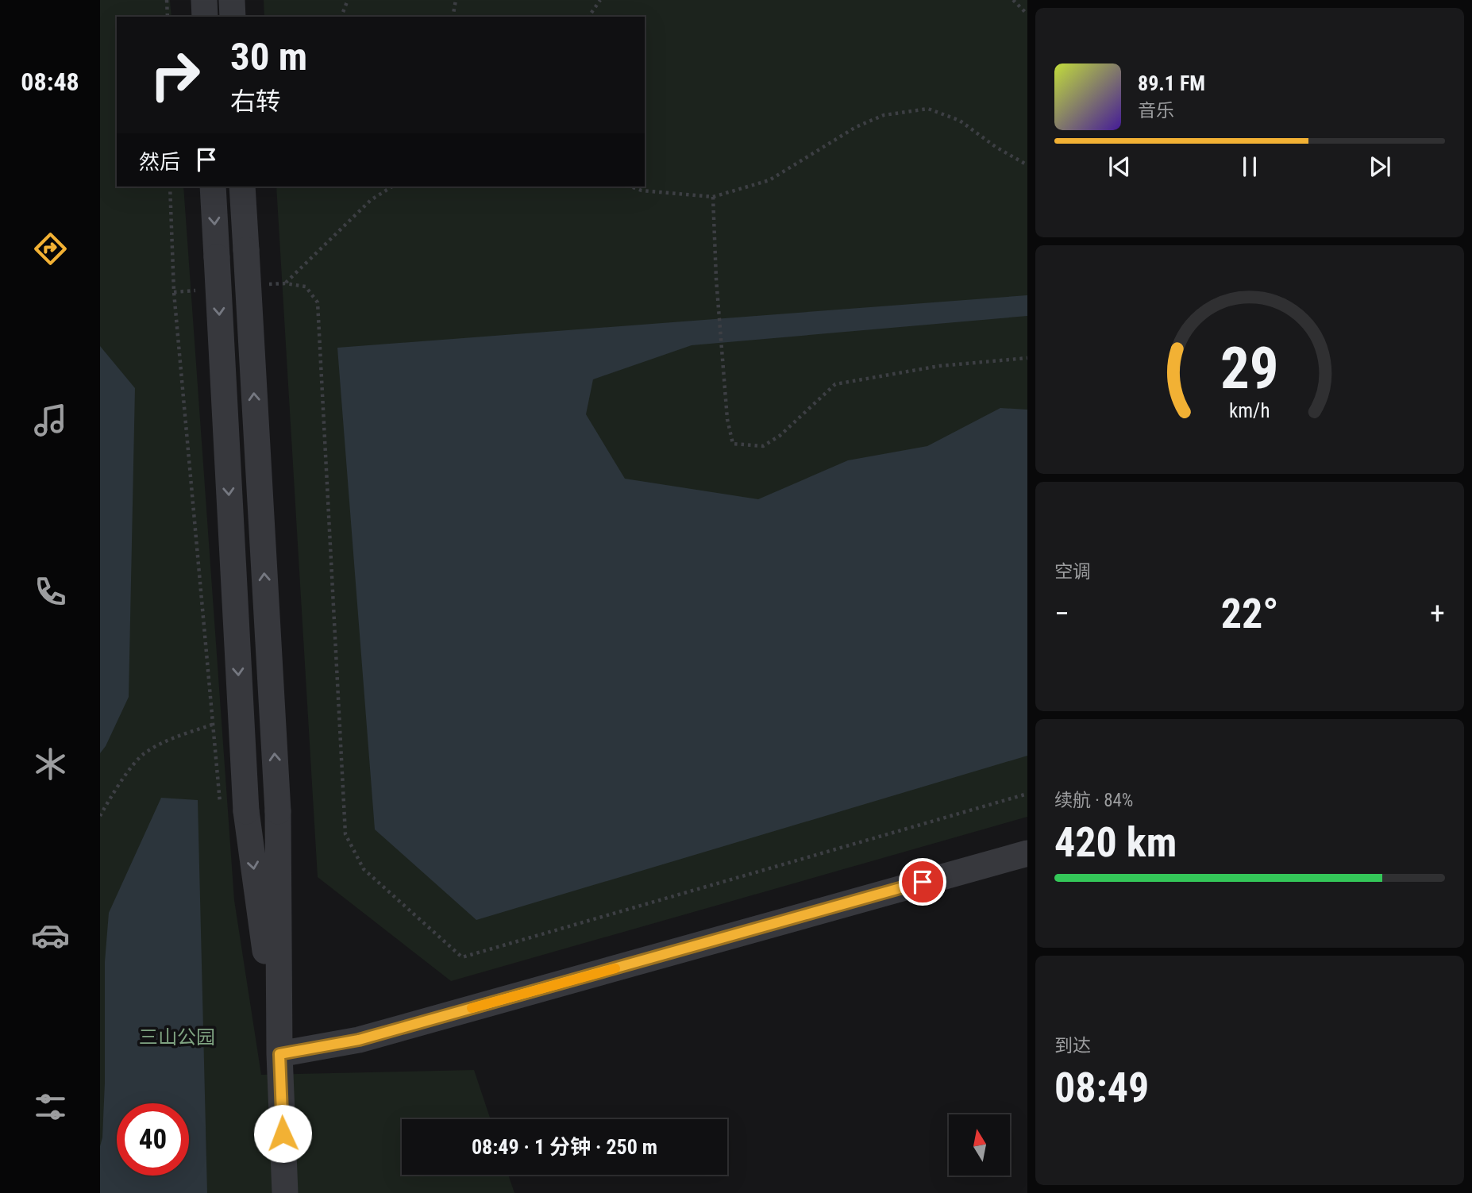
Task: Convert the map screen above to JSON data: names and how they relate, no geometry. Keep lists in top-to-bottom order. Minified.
{"parks":["三山公园"],"north":"top","page":{"tabs":"08:48","turn":["30 m","右转"],"song":["89.1 FM","音乐"],"then":"然后","tile":["空调",["续航 · 84%","420 km"],["到达","08:49"]],"heat":["−","22°","+"],"limit":"40","trip":"08:49 · 1 分钟 · 250 m","gauge":["29","km/h"]}}
